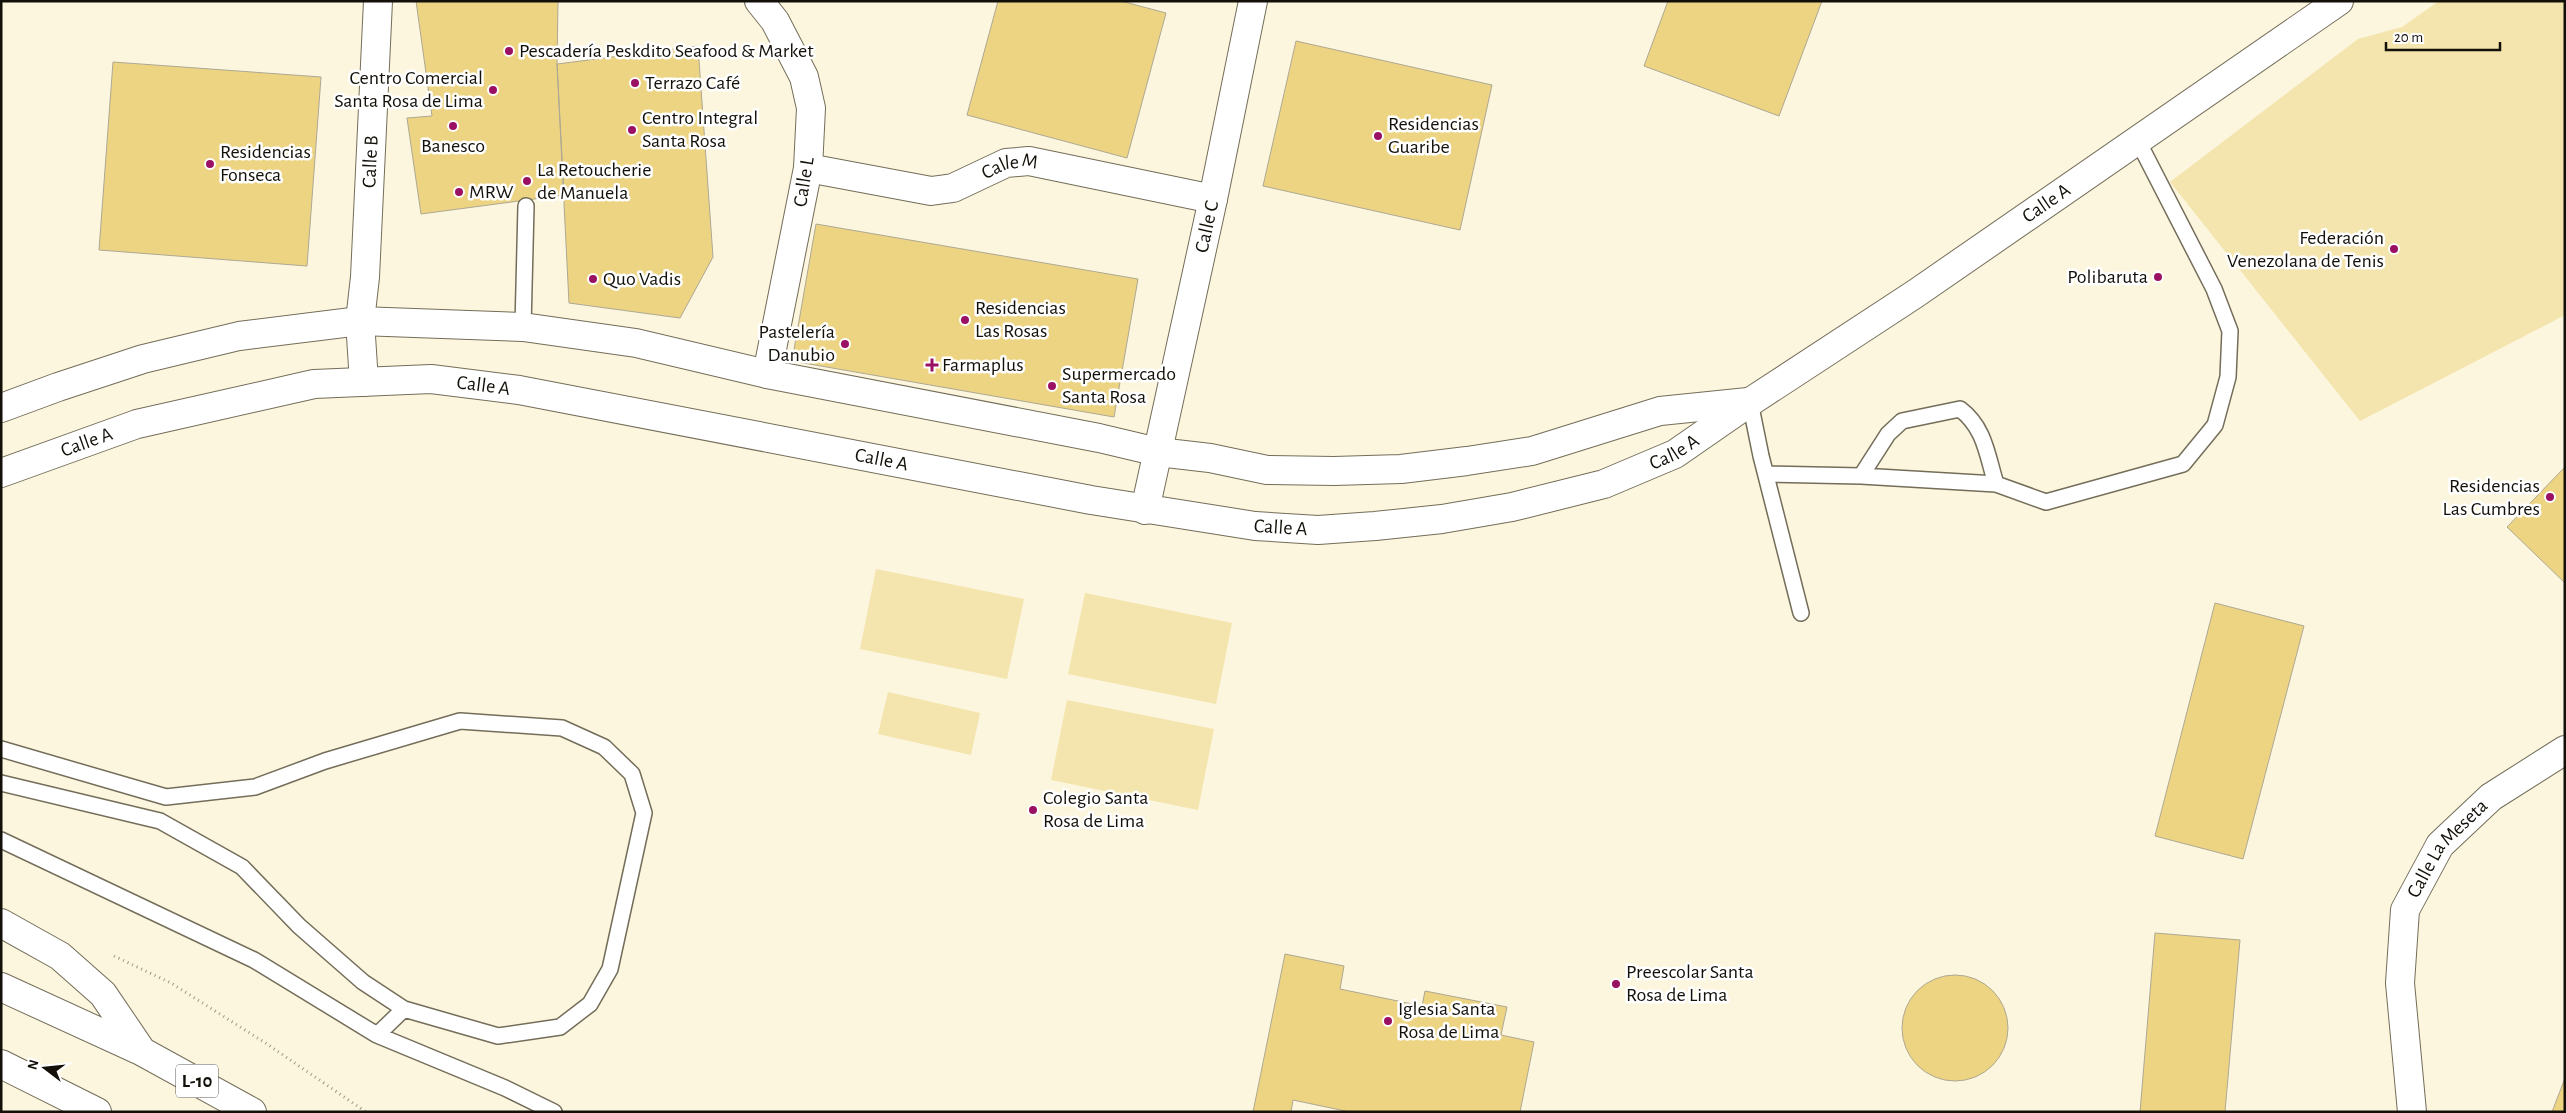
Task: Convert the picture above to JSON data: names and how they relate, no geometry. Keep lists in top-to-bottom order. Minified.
{"streets":{"main road":["Calle B","Calle M","Calle L","Calle A","Calle C","Calle La Meseta","L-10"]},"crossings":[["Calle B","Calle A"],["Calle M","Calle L"],["Calle M","Calle C"],["Calle L","Calle A"],["Calle A","Calle C"]],"places":{"other":["Pescadería Peskdito Seafood & Market","Terrazo Café","Centro Comercial Santa Rosa de Lima","Banesco","Centro Integral Santa Rosa","Residencias Guaribe","Residencias Fonseca","La Retoucherie de Manuela","MRW","Federación Venezolana de Tenis","Polibaruta","Quo Vadis","Residencias Las Rosas","Pastelería Danubio","Supermercado Santa Rosa","Residencias Las Cumbres","Colegio Santa Rosa de Lima","Preescolar Santa Rosa de Lima","Iglesia Santa Rosa de Lima"],"health":["Farmaplus"]},"scale_bar":"20 m","north":"left"}
